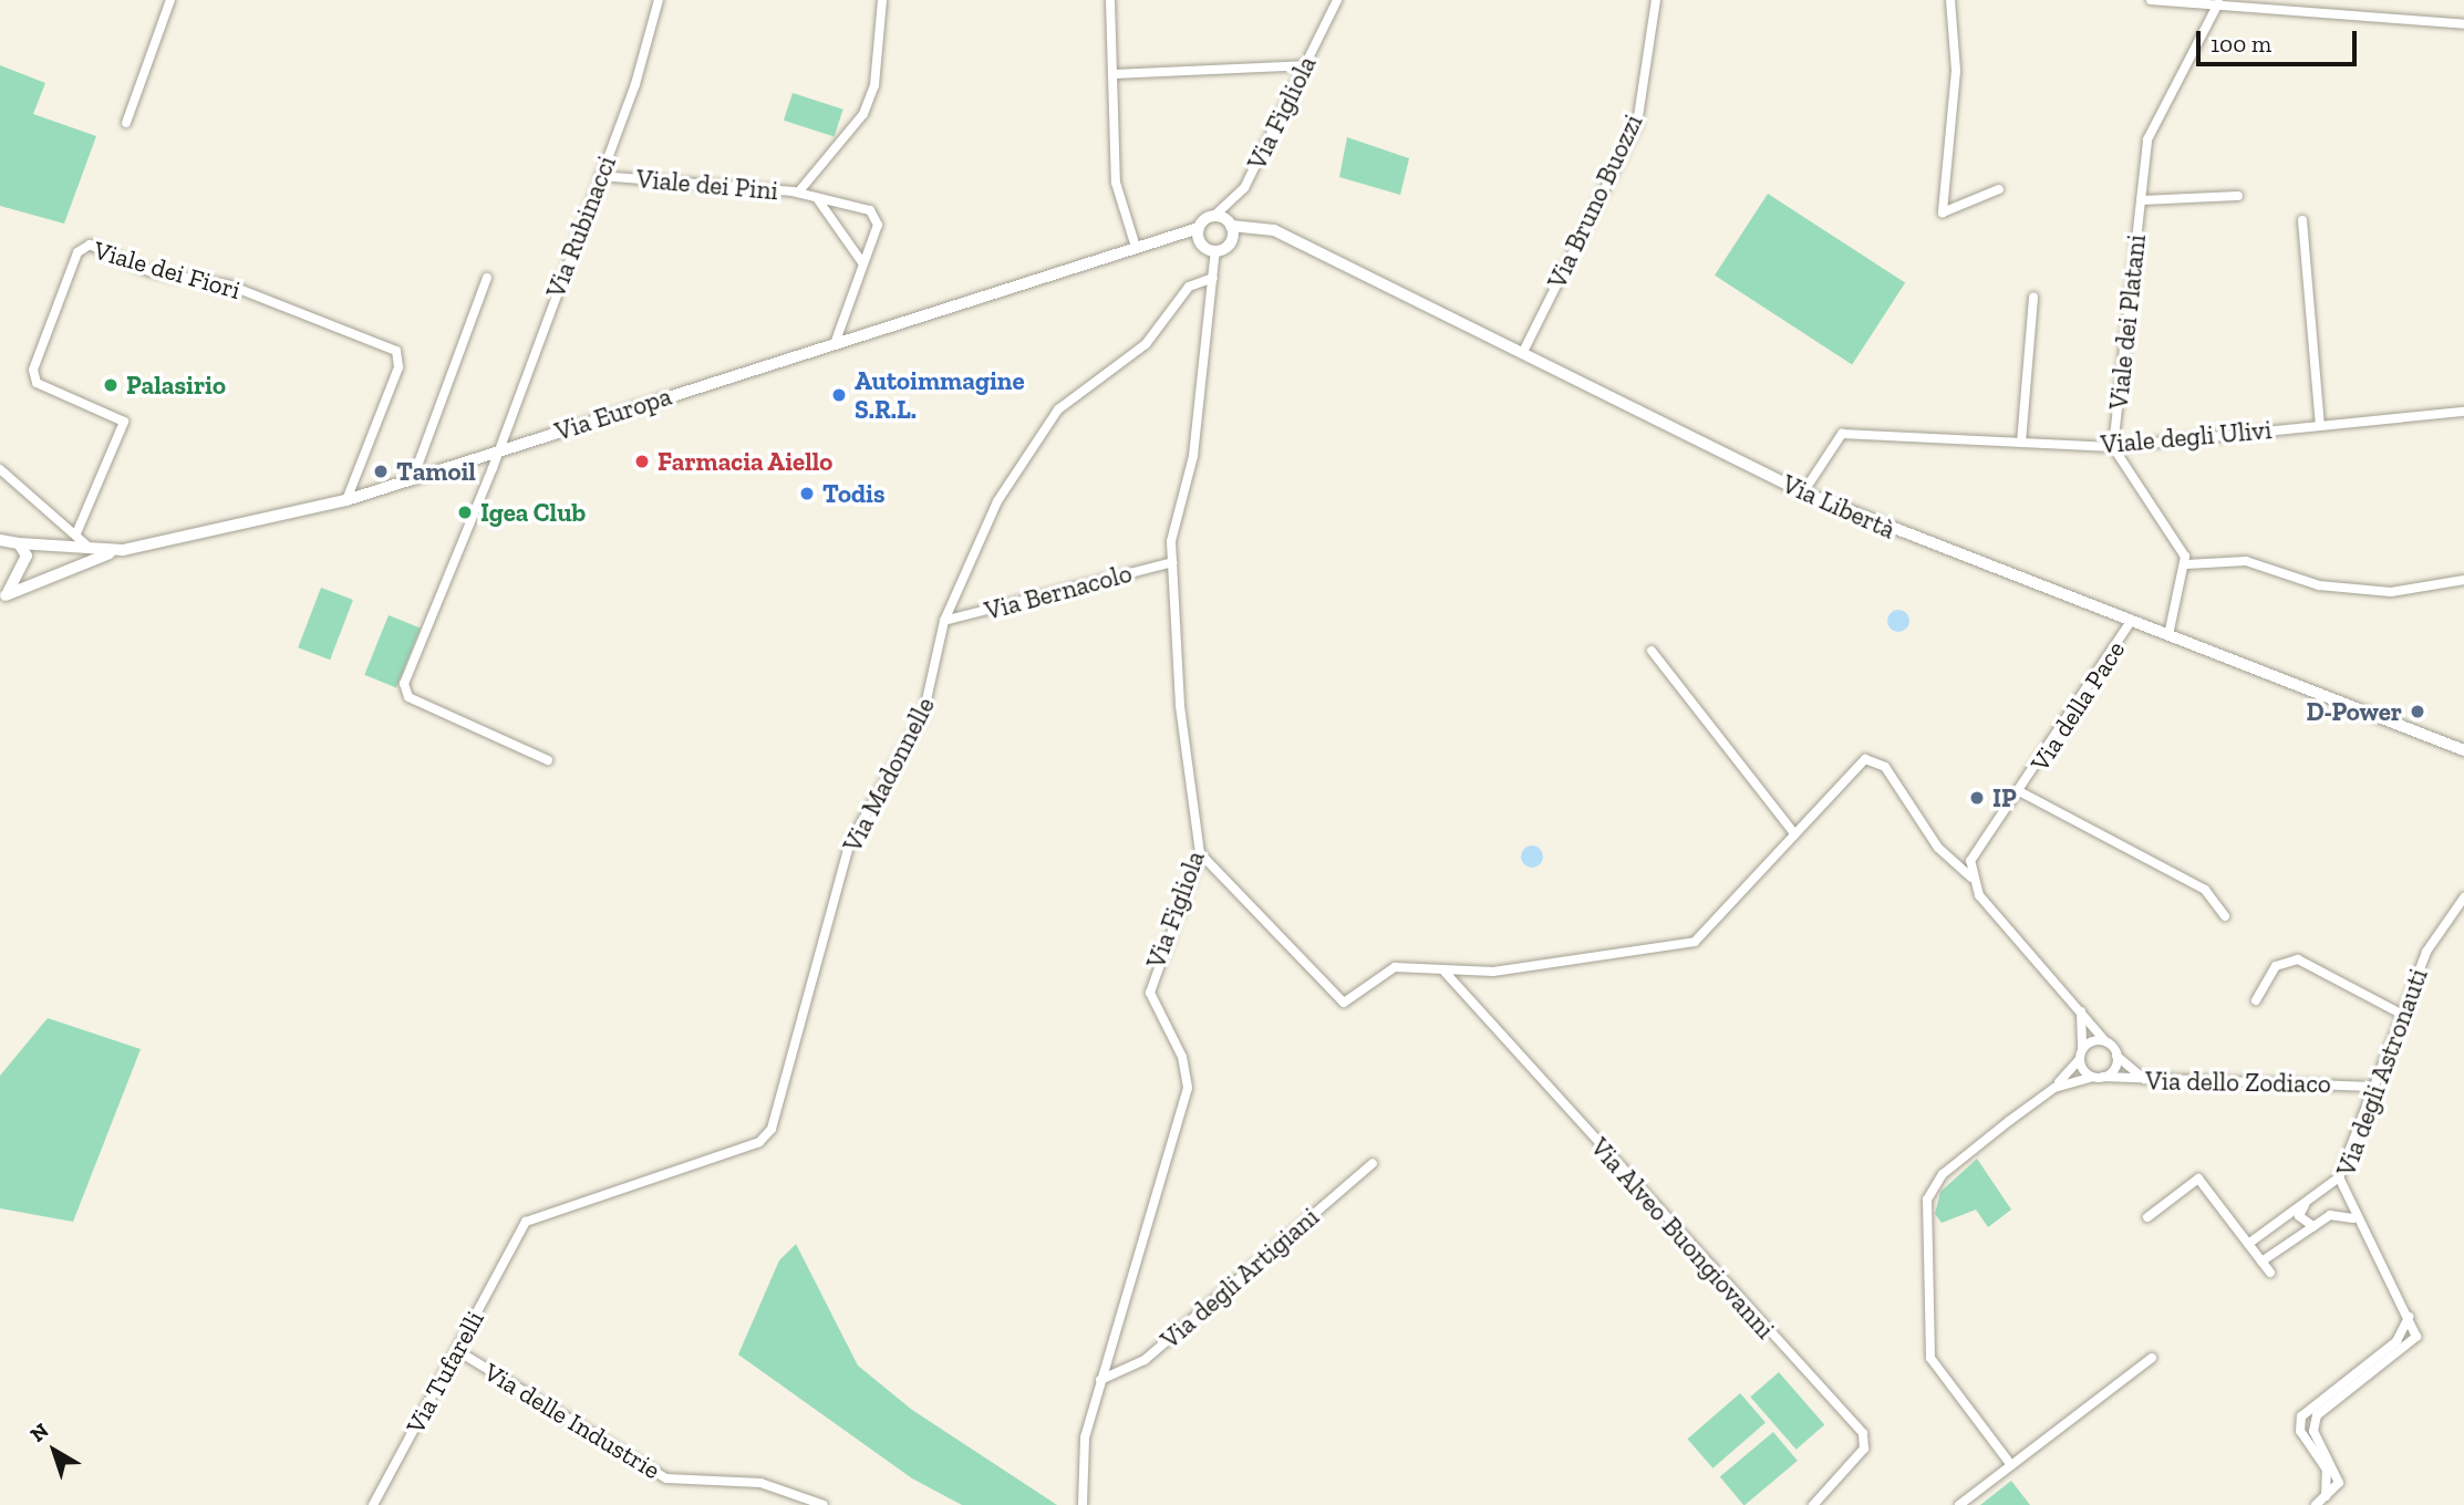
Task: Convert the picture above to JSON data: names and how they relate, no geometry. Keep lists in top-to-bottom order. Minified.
{"streets":{"street":["Via Figliola","Viale dei Pini","Via Bruno Buozzi","Via Rubinacci","Viale dei Fiori","Viale dei Platani","Via Europa","Viale degli Ulivi","Via Libertà","Via Bernacolo","Via della Pace","Via Madonnelle","Via degli Astronauti","Via dello Zodiaco","Via Alveo Buongiovanni","Via degli Artigiani","Via Tufarelli","Via delle Industrie"]},"crossings":[["Via Figliola","Via Europa"],["Via Figliola","Via Libertà"],["Via Figliola","Via Bernacolo"],["Via Figliola","Via Madonnelle"],["Via Figliola","Via degli Artigiani"],["Viale dei Pini","Via Rubinacci"],["Viale dei Pini","Via Europa"],["Via Bruno Buozzi","Via Libertà"],["Via Rubinacci","Via Europa"],["Viale dei Fiori","Via Europa"],["Viale dei Platani","Viale degli Ulivi"],["Via Europa","Via Libertà"],["Viale degli Ulivi","Via Libertà"],["Via Libertà","Via della Pace"],["Via Bernacolo","Via Madonnelle"],["Via Madonnelle","Via Tufarelli"],["Via degli Astronauti","Via dello Zodiaco"],["Via Tufarelli","Via delle Industrie"]],"places":["Palasirio","Autoimmagine S.R.L.","Farmacia Aiello","Tamoil","Todis","Igea Club","D-Power","IP"],"scale_bar":"100 m","north":"top left"}
